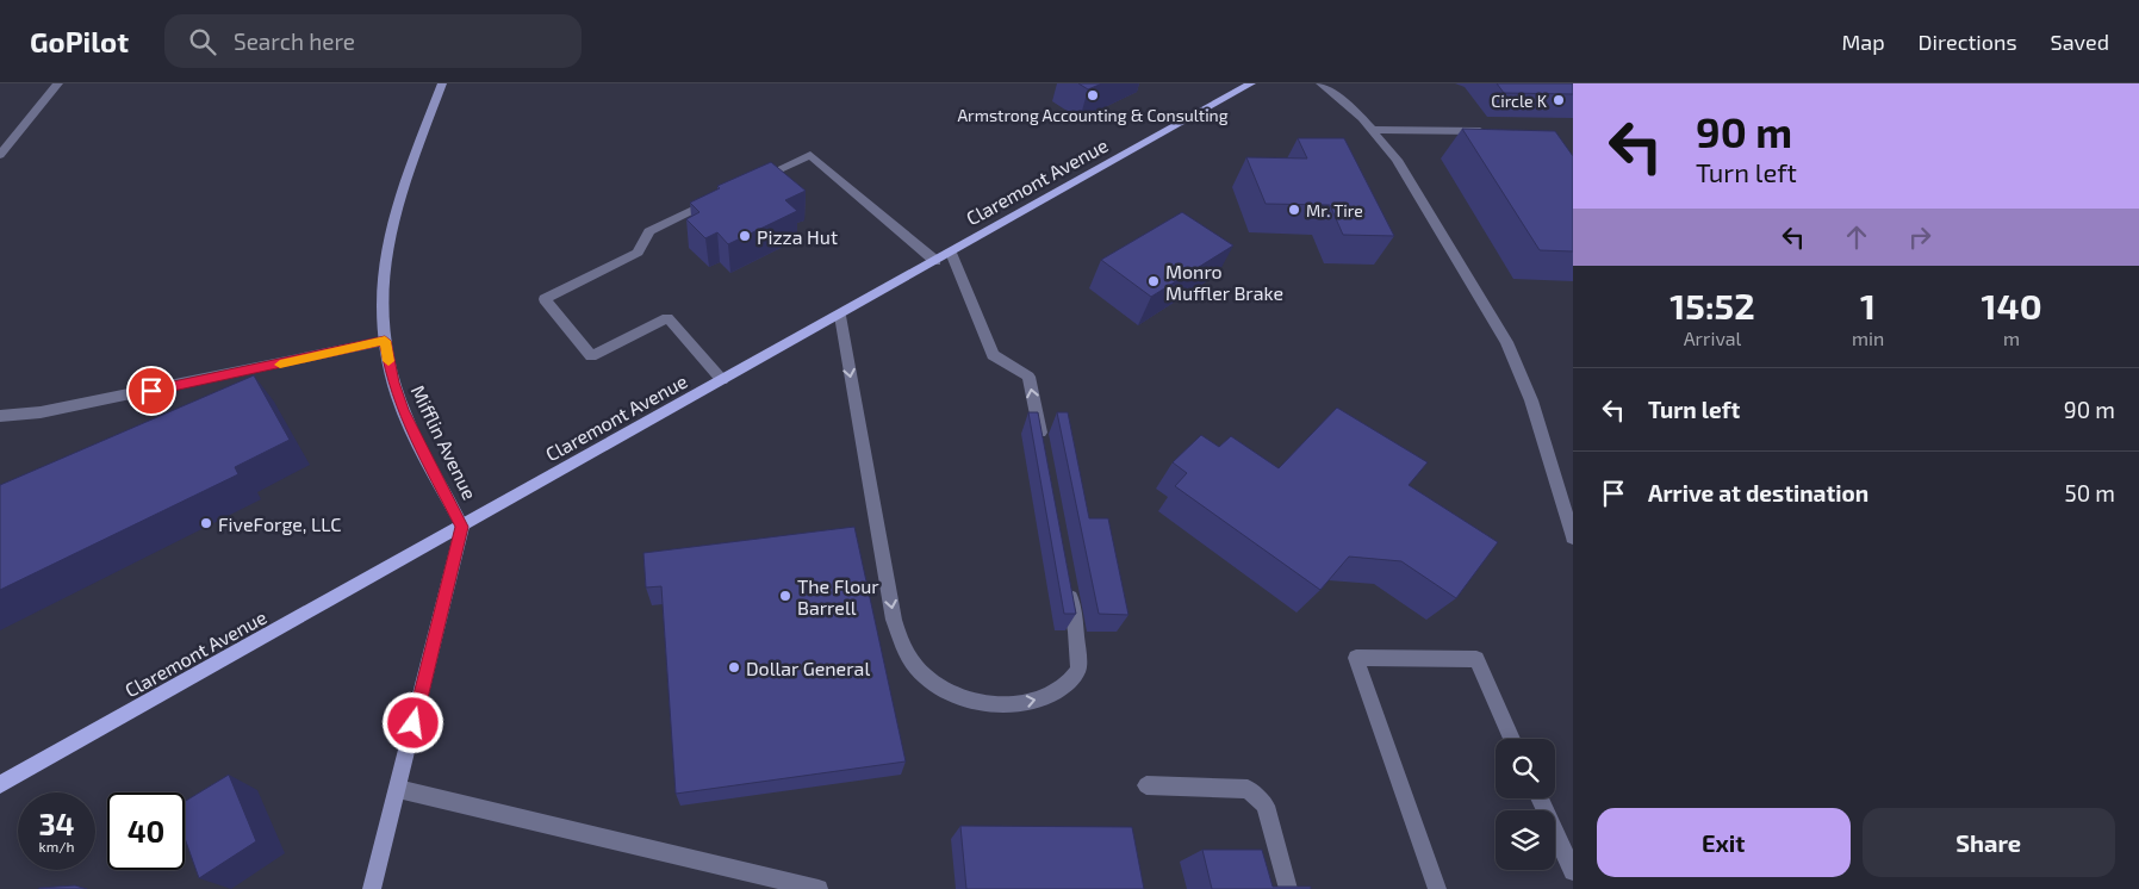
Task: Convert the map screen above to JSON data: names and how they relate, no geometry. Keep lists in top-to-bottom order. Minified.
{"streets":{"main road":["Claremont Avenue"],"street":["Mifflin Avenue"]},"crossings":[["Claremont Avenue","Mifflin Avenue"]],"places":["Armstrong Accounting & Consulting","Circle K","Mr. Tire","Pizza Hut","Monro Muffler Brake","FiveForge, LLC","The Flour Barrell","Dollar General"],"page":{"header":"GoPilot","search":"Search here","nav":["Map","Directions","Saved"],"turn":["90 m","Turn left"],"eta":["15:52","Arrival","1","min","140","m"],"list":[{"name":"Turn left","value":"90 m"},{"name":"Arrive at destination","value":"50 m"}],"speed":"34 km/h","limit":"40","buttons":["Exit","Share"]}}
